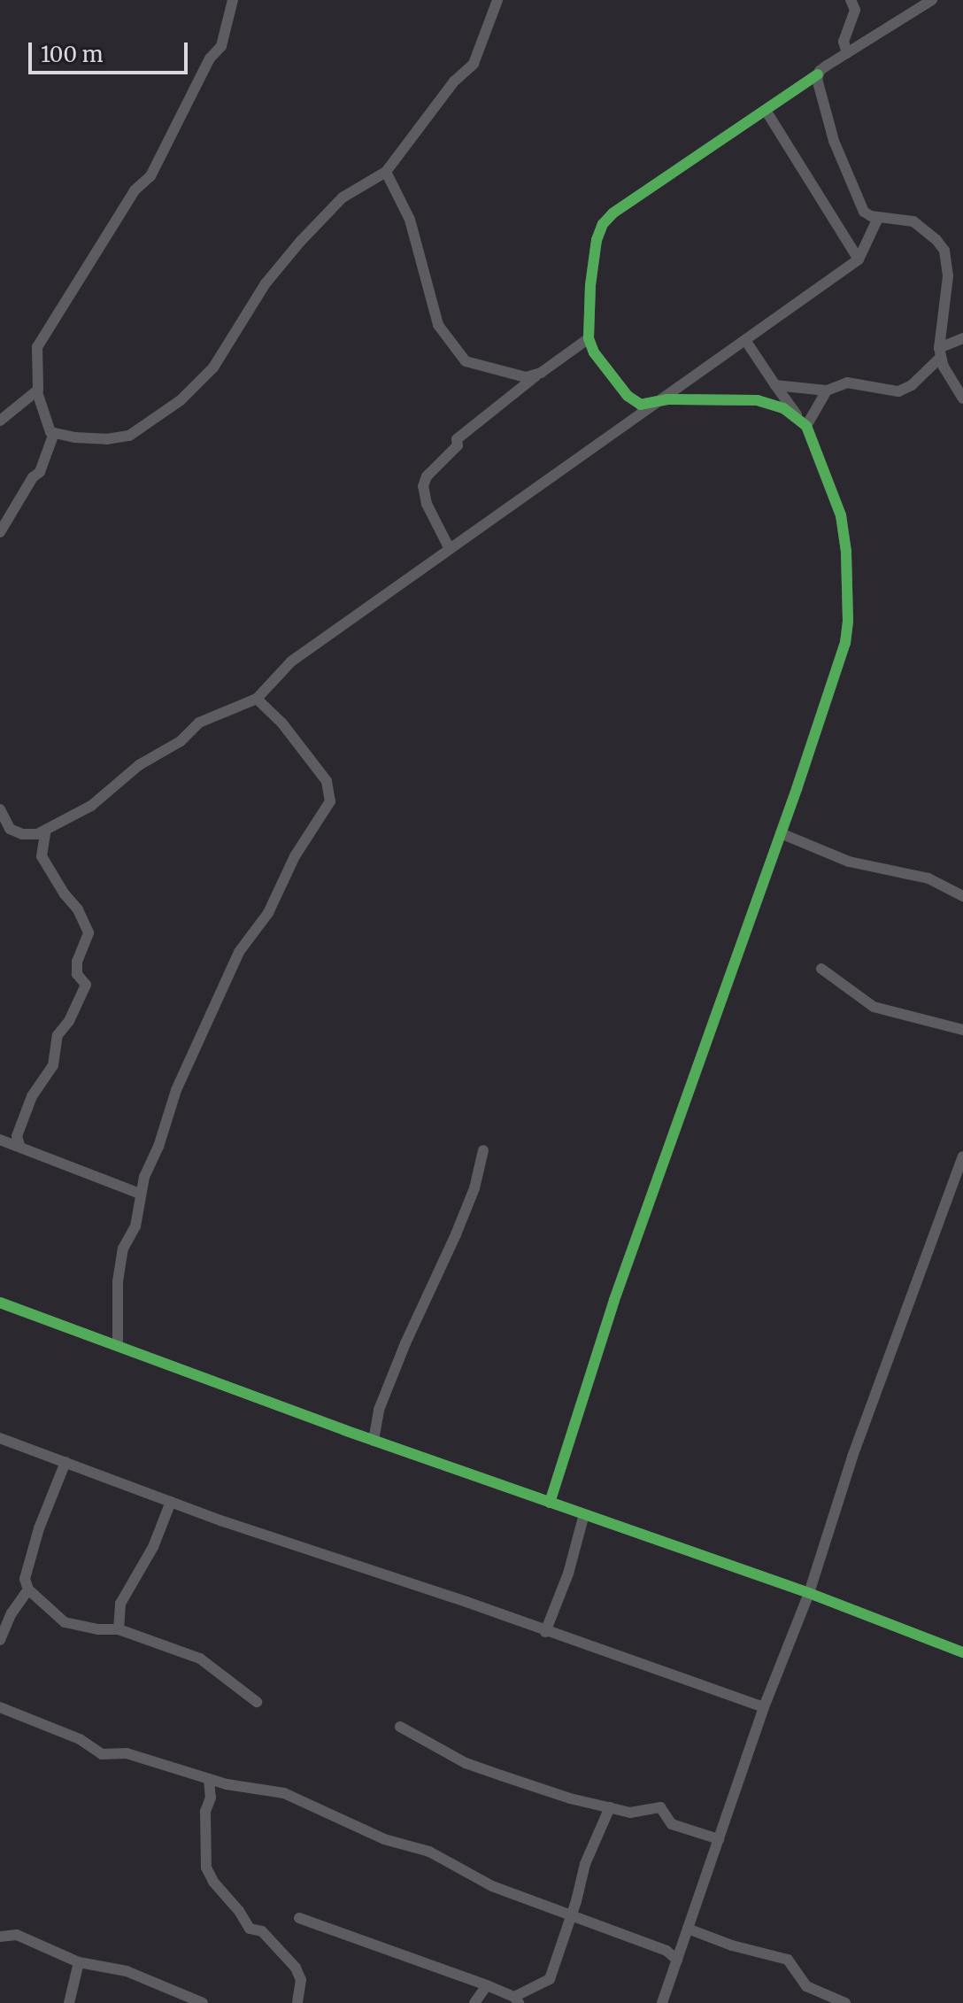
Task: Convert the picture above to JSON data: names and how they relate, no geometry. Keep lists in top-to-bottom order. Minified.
{"scale_bar":"100 m"}
